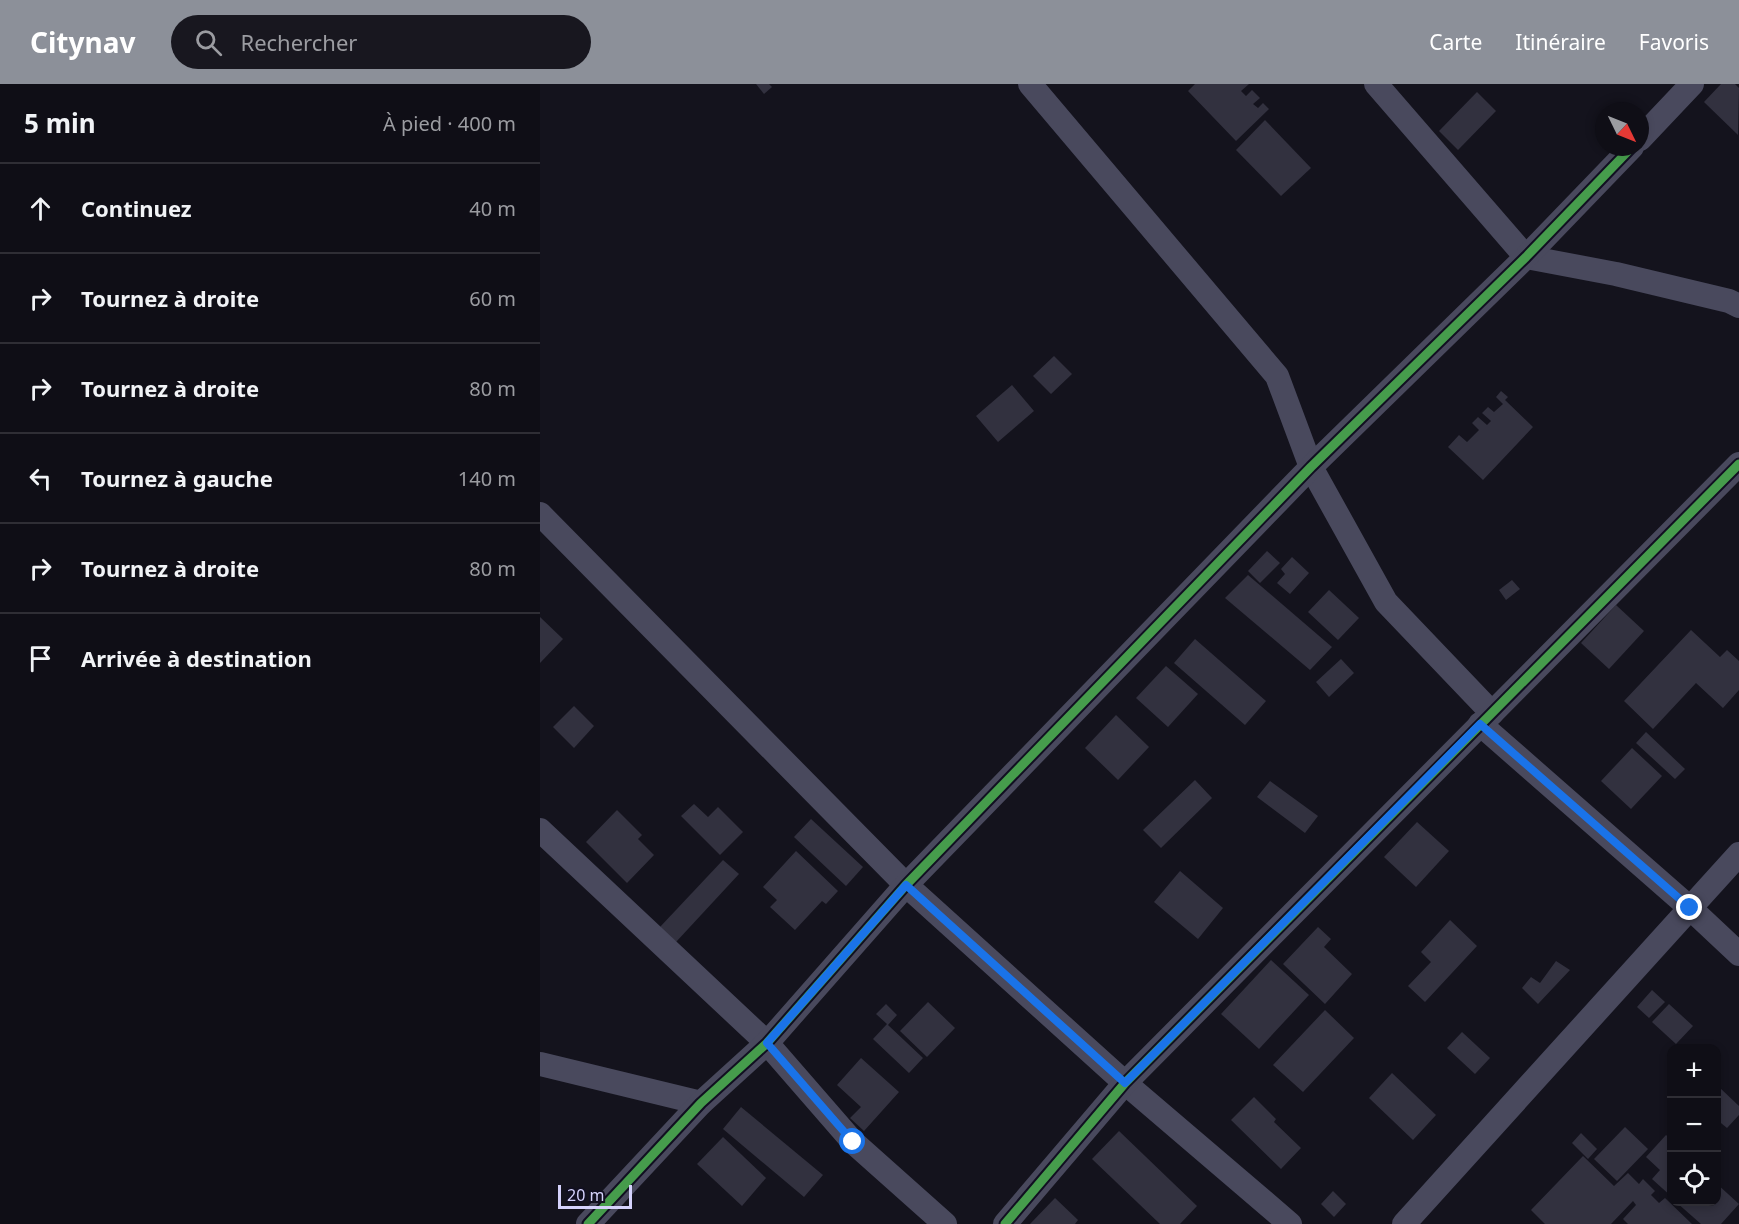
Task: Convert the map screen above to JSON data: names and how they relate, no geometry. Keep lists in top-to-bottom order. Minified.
{"scale_bar":"20 m","north":"bottom right","page":{"header":"Citynav","search":"Rechercher","nav":["Carte","Itinéraire","Favoris"],"heading":["5 min","À pied · 400 m"],"list":[["Continuez","40 m"],["Tournez à droite","60 m"],["Tournez à droite","80 m"],["Tournez à gauche","140 m"],["Tournez à droite","80 m"],"Arrivée à destination"],"map_buttons":["+","−"],"scale":"20 m"}}
